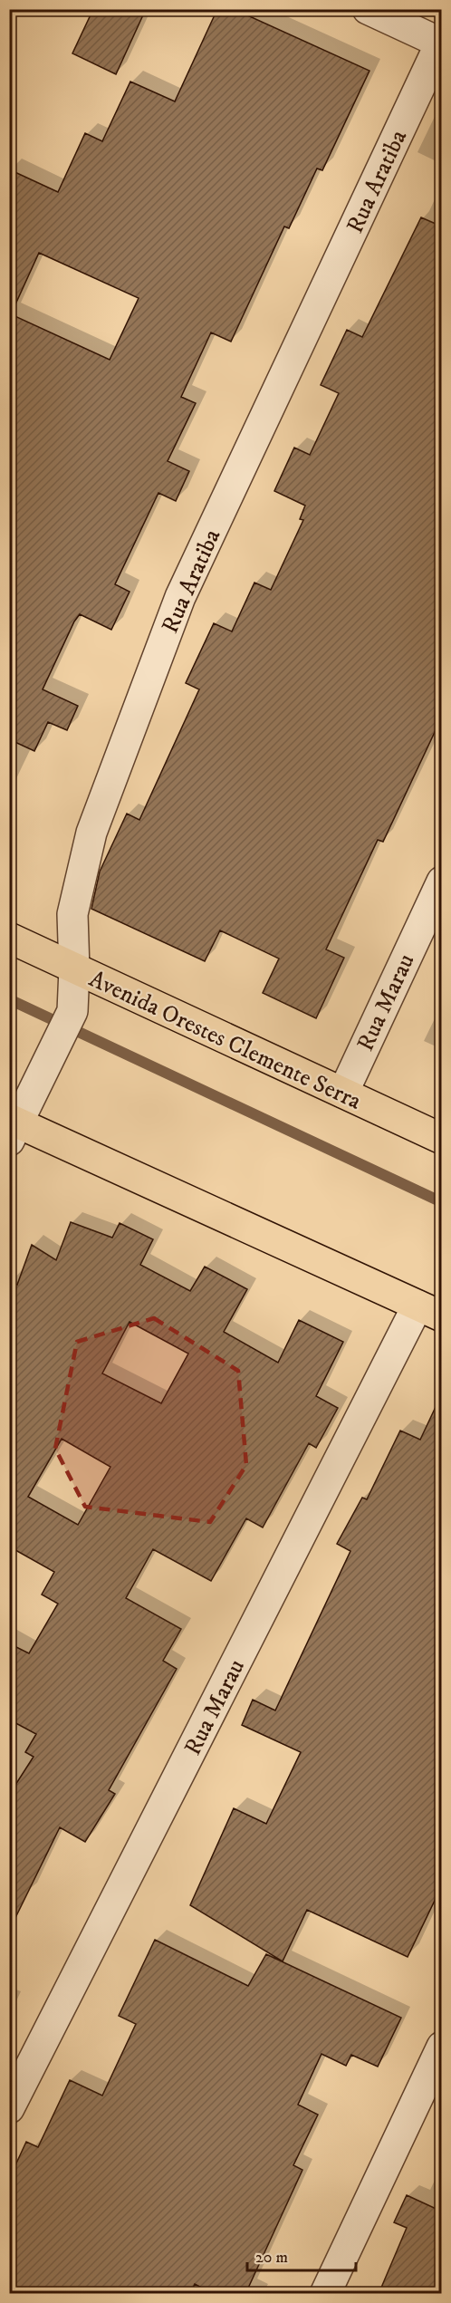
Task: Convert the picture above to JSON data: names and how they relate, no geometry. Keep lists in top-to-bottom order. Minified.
{"streets":{"main road":["Avenida Orestes Clemente Serra"],"street":["Rua Aratiba","Rua Marau"]},"crossings":[["Rua Aratiba","Avenida Orestes Clemente Serra"],["Rua Marau","Avenida Orestes Clemente Serra"]],"scale_bar":"20 m"}
